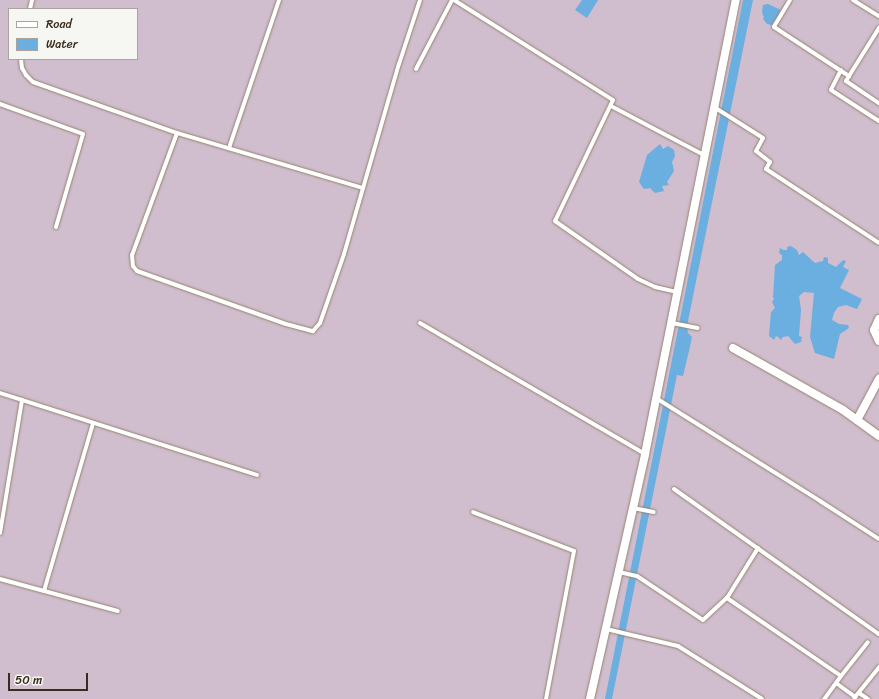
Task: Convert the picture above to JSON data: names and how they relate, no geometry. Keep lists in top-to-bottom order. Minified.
{"legend":["Road","Water"],"scale_bar":"50 m"}
